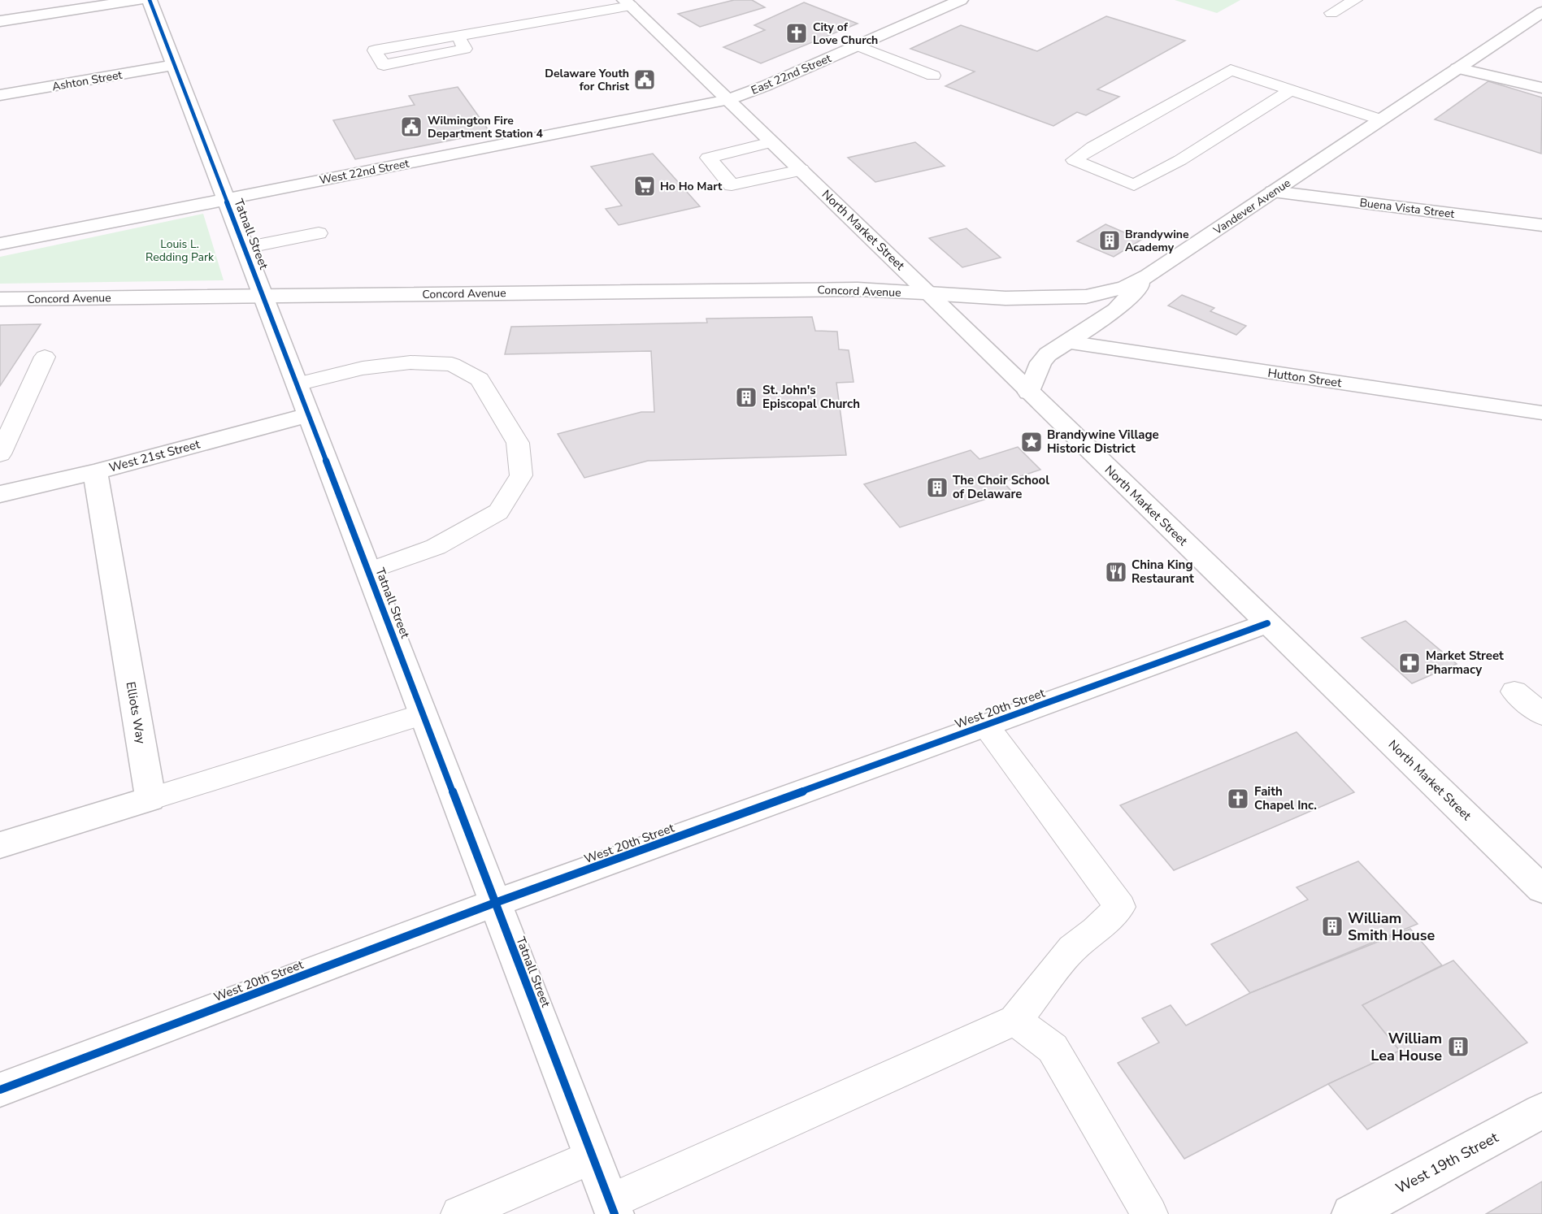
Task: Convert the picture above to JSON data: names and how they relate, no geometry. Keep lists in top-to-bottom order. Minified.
{"streets":{"street":["East 22nd Street","Ashton Street","West 22nd Street","Vandever Avenue","Buena Vista Street","North Market Street","Tatnall Street","Concord Avenue","Hutton Street","West 21st Street","West 20th Street","Elliots Way","West 19th Street"]},"crossings":[["East 22nd Street","West 22nd Street"],["East 22nd Street","North Market Street"],["Ashton Street","Tatnall Street"],["West 22nd Street","North Market Street"],["West 22nd Street","Tatnall Street"],["Vandever Avenue","Buena Vista Street"],["Vandever Avenue","North Market Street"],["Vandever Avenue","Concord Avenue"],["North Market Street","Concord Avenue"],["North Market Street","West 20th Street"],["Tatnall Street","Concord Avenue"],["Tatnall Street","West 21st Street"],["Tatnall Street","West 20th Street"],["West 21st Street","Elliots Way"]],"parks":["Louis L. Redding Park"],"places":{"church":["City of Love Church","Faith Chapel Inc."],"public building":["Delaware Youth for Christ","Wilmington Fire Department Station 4"],"supermarket":["Ho Ho Mart"],"building":["Brandywine Academy","St. John's Episcopal Church","The Choir School of Delaware","William Smith House","William Lea House"],"place":["Brandywine Village Historic District"],"restaurant":["China King Restaurant"],"pharmacy":["Market Street Pharmacy"]}}
